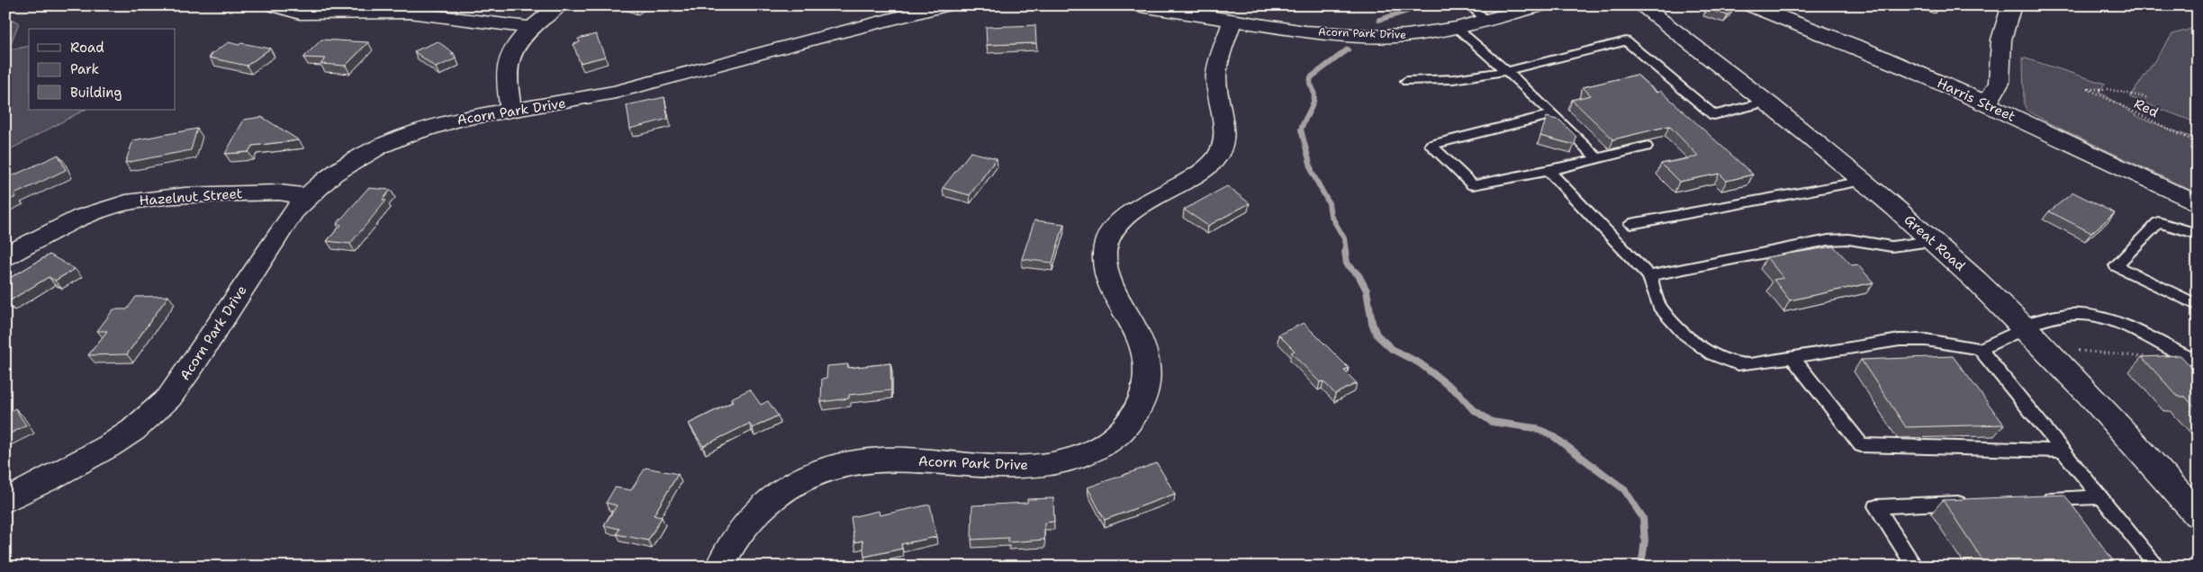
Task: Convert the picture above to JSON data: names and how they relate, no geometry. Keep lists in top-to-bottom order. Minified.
{"streets":{"street":["Acorn Park Drive","Harris Street","Hazelnut Street","Great Road"],"path":["Red"]},"crossings":[["Acorn Park Drive","Hazelnut Street"]],"legend":["Road","Park","Building"]}
